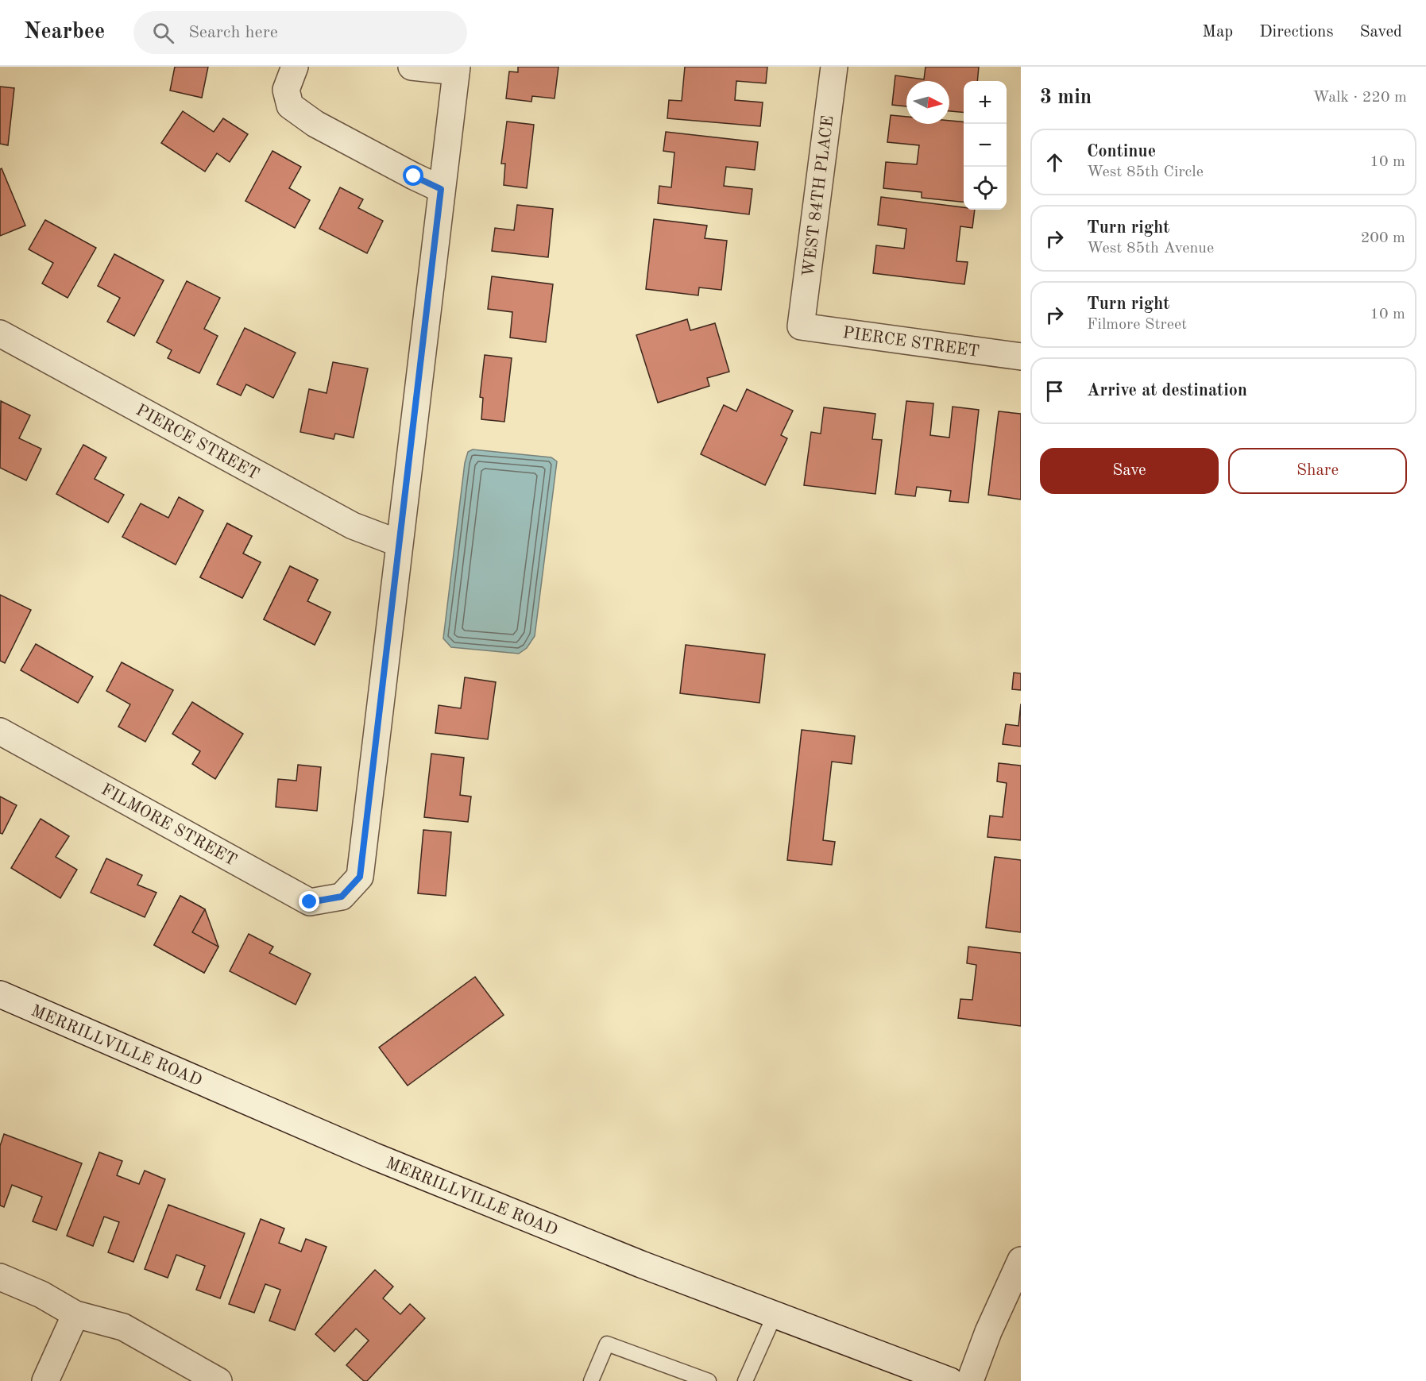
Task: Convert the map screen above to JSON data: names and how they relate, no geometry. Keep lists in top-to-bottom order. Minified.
{"streets":{"street":["WEST 84TH PLACE","PIERCE STREET","FILMORE STREET","MERRILLVILLE ROAD"]},"crossings":[["WEST 84TH PLACE","PIERCE STREET"],["PIERCE STREET","FILMORE STREET"]],"north":"right","page":{"header":"Nearbee","search":"Search here","nav":["Map","Directions","Saved"],"heading":["3 min","Walk · 220 m"],"map_buttons":["+","−"],"list":[["Continue","West 85th Circle","10 m"],["Turn right","West 85th Avenue","200 m"],["Turn right","Filmore Street","10 m"],"Arrive at destination"],"buttons":["Save","Share"]}}
